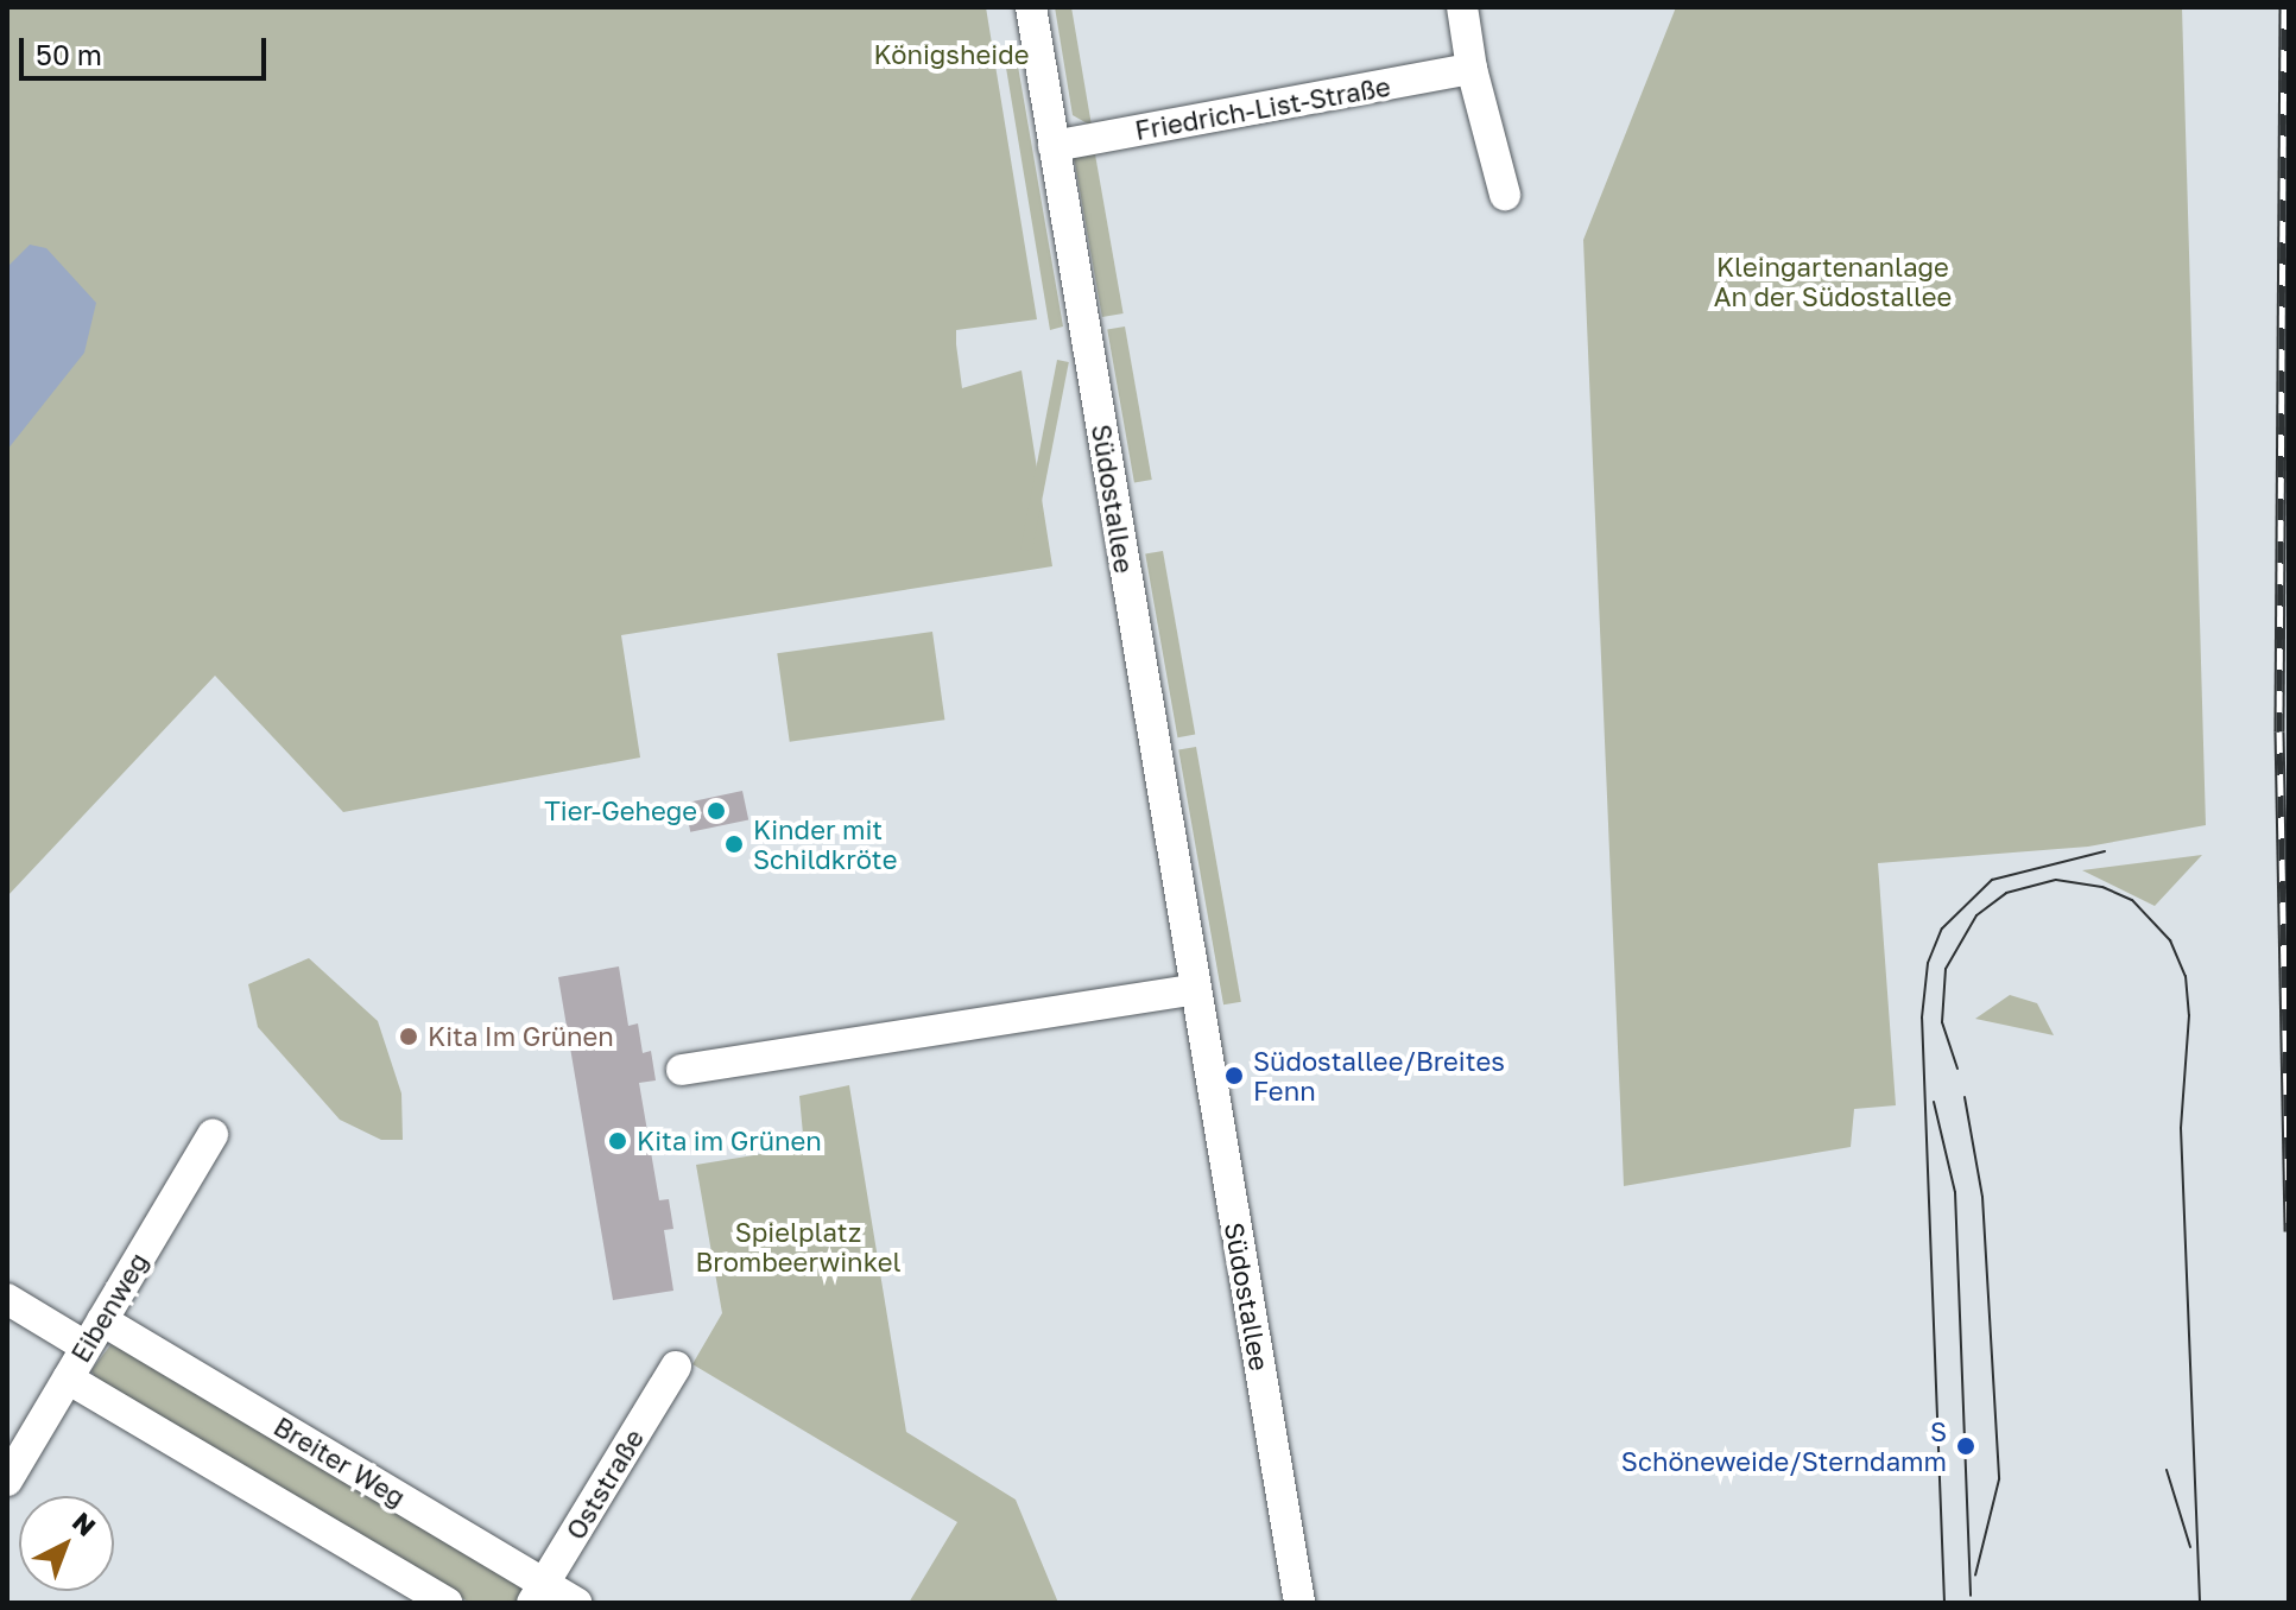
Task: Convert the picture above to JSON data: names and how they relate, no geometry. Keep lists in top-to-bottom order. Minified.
{"streets":{"street":["Friedrich-List-Straße","Südostallee","Eibenweg","Breiter Weg","Oststraße"]},"crossings":[["Friedrich-List-Straße","Südostallee"],["Eibenweg","Breiter Weg"],["Breiter Weg","Oststraße"]],"parks":["Königsheide","Kleingartenanlage An der Südostallee","Spielplatz Brombeerwinkel"],"places":["Tier-Gehege","Kinder mit Schildkröte","Kita Im Grünen","Südostallee/Breites Fenn","Kita im Grünen","S Schöneweide/Sterndamm"],"scale_bar":"50 m","north":"top right"}
